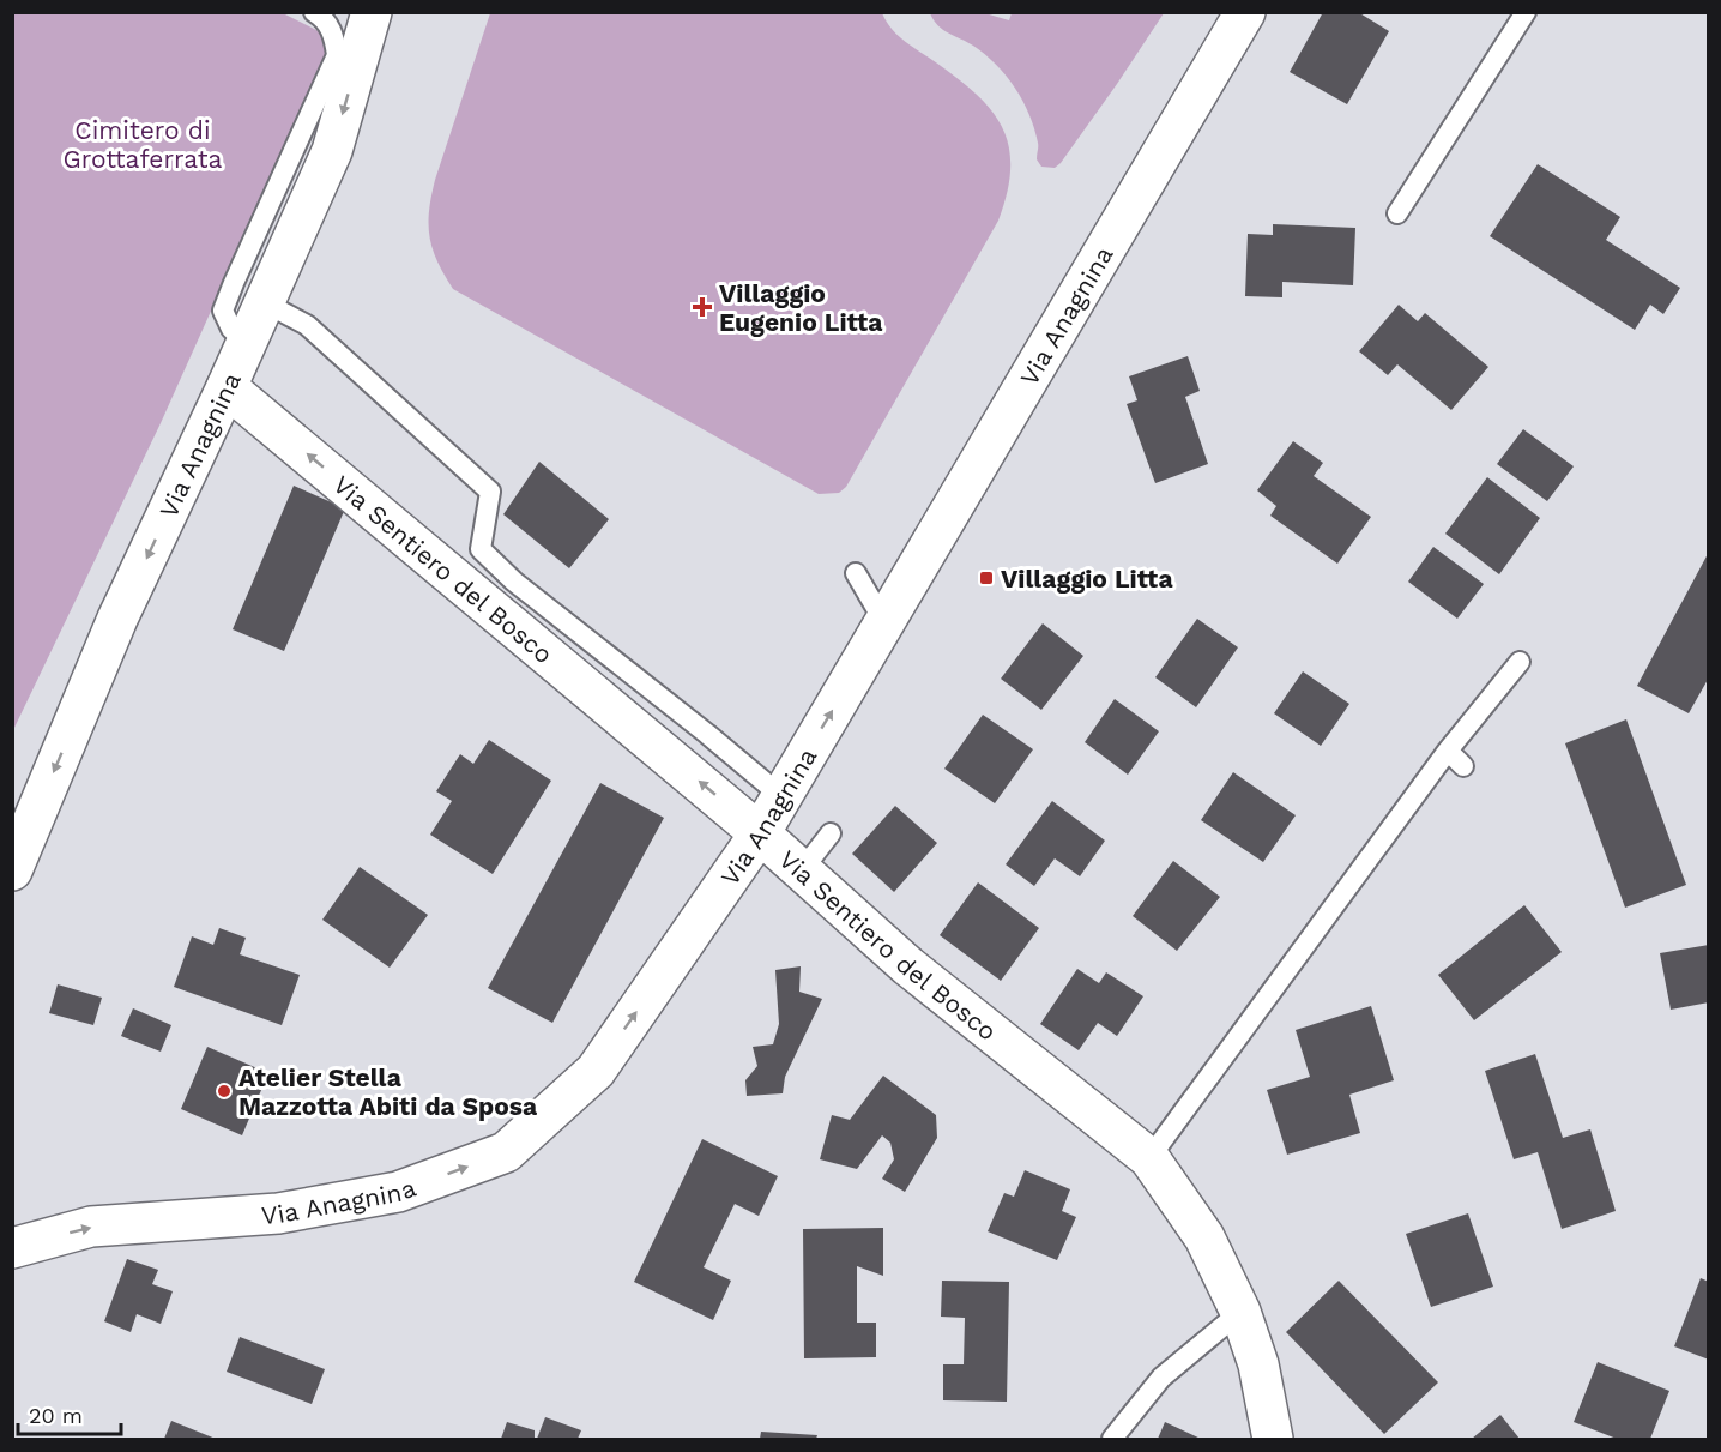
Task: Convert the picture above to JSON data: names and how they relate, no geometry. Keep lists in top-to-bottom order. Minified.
{"streets":{"main road":["Via Anagnina","Via Sentiero del Bosco"]},"crossings":[["Via Anagnina","Via Sentiero del Bosco"]],"one_way":["Via Sentiero del Bosco"],"parks":["Cimitero di Grottaferrata"],"places":{"health":["Villaggio Eugenio Litta"],"transit":["Villaggio Litta"],"other":["Atelier Stella Mazzotta Abiti da Sposa"]},"scale_bar":"20 m"}
